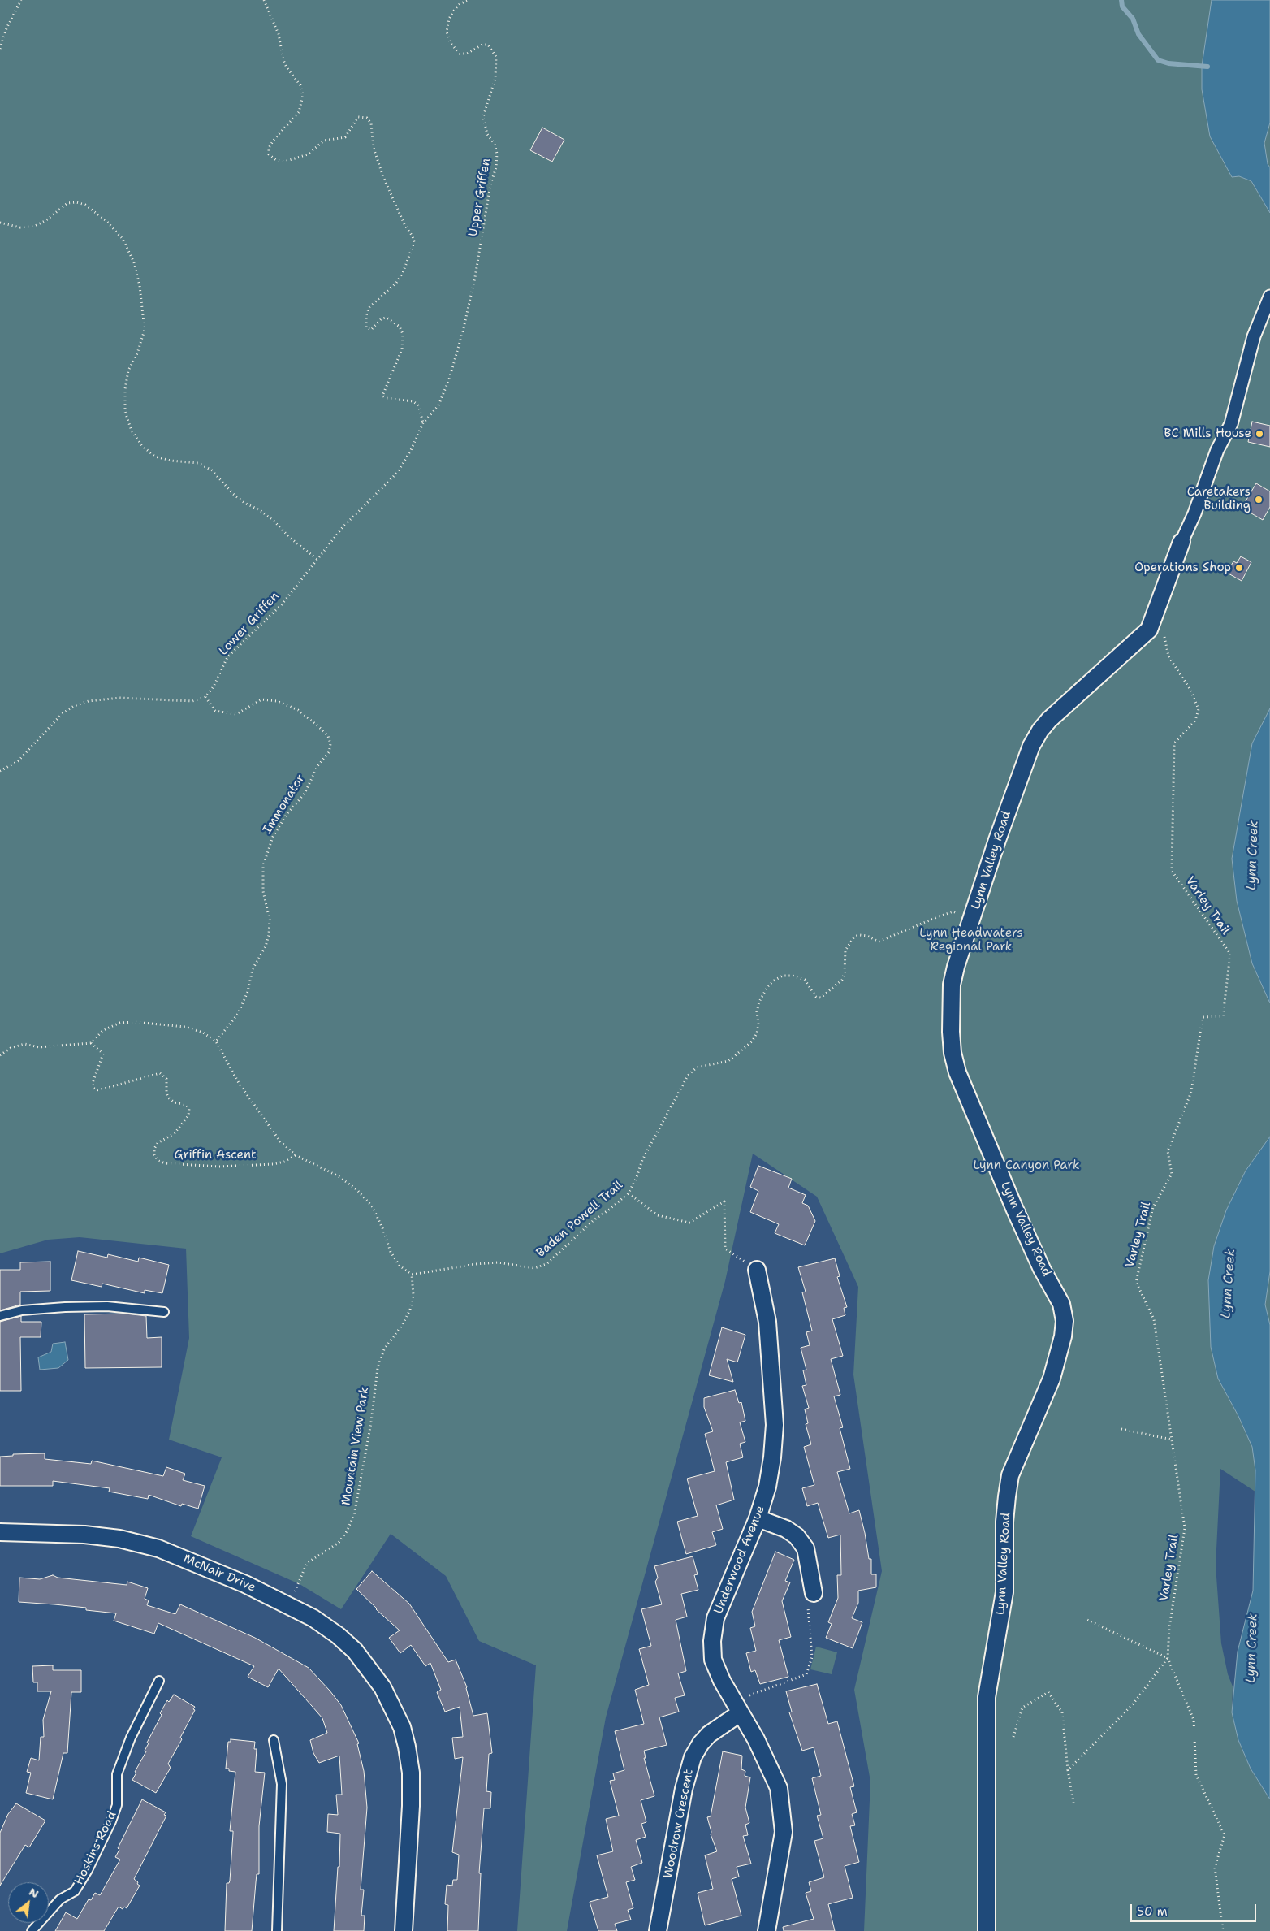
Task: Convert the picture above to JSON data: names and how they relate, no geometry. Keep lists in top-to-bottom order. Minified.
{"streets":{"street":["Lynn Valley Road","Underwood Avenue","McNair Drive","Woodrow Crescent"],"lane":["Hoskins Road"],"path":["Upper Griffen","Lower Griffen","Immonator","Varley Trail","Griffin Ascent","Baden Powell Trail","Mountain View Park"]},"crossings":[["Upper Griffen","Lower Griffen"],["Lower Griffen","Immonator"],["Lynn Valley Road","Varley Trail"],["Lynn Valley Road","Baden Powell Trail"],["Baden Powell Trail","Mountain View Park"],["Mountain View Park","McNair Drive"],["Underwood Avenue","Woodrow Crescent"]],"water":["Lynn Creek"],"parks":["Lynn Headwaters Regional Park","Lynn Canyon Park"],"places":["BC Mills House","Caretakers Building","Operations Shop"],"scale_bar":"50 m","north":"top right"}
